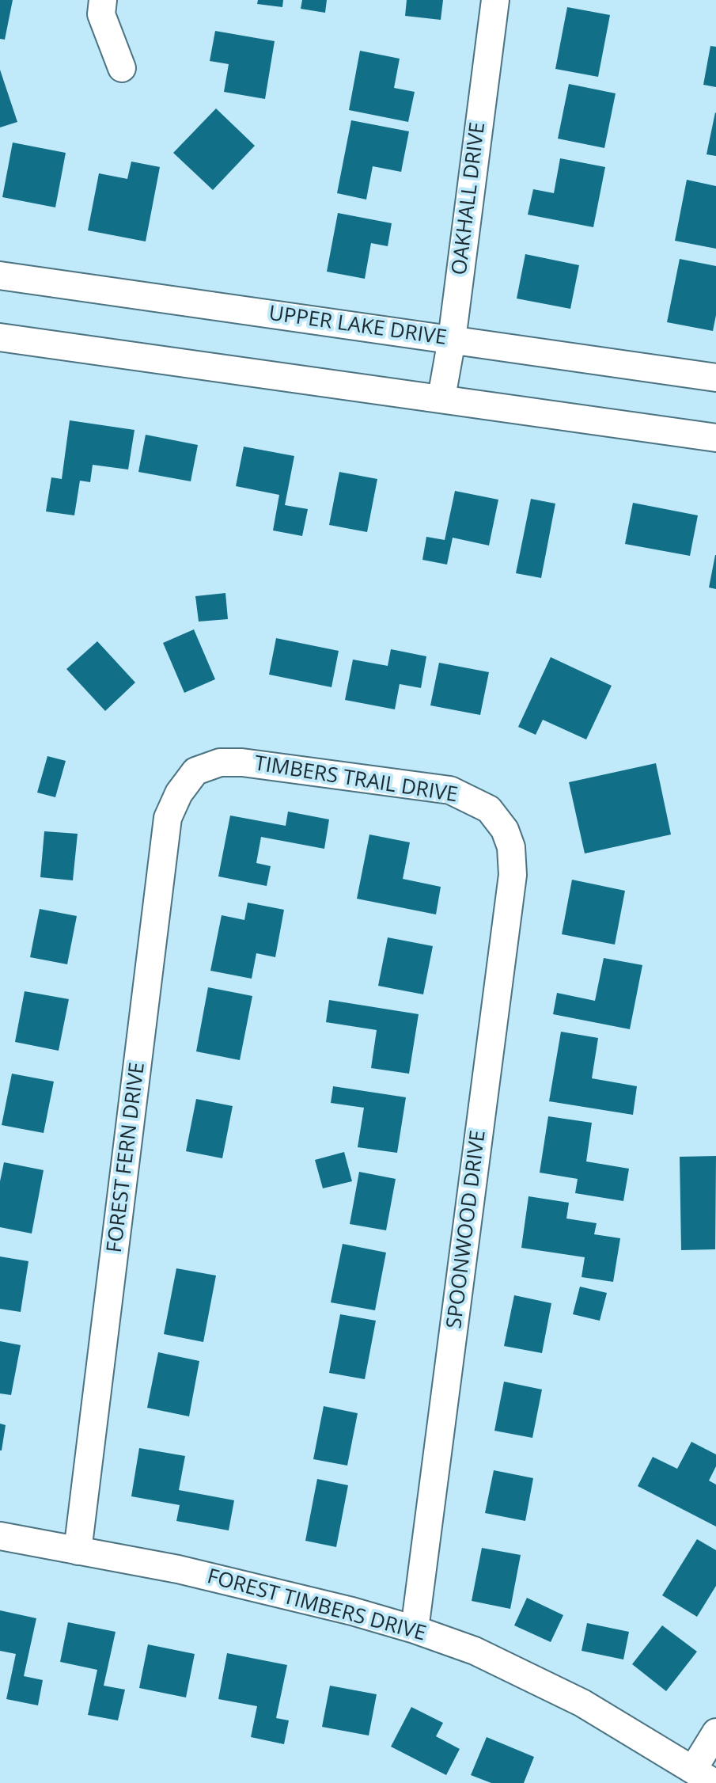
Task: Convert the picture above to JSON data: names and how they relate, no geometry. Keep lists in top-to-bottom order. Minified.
{"streets":{"street":["OAKHALL DRIVE","UPPER LAKE DRIVE","TIMBERS TRAIL DRIVE","FOREST FERN DRIVE","SPOONWOOD DRIVE","FOREST TIMBERS DRIVE"]},"crossings":[["OAKHALL DRIVE","UPPER LAKE DRIVE"],["TIMBERS TRAIL DRIVE","FOREST FERN DRIVE"],["TIMBERS TRAIL DRIVE","SPOONWOOD DRIVE"],["FOREST FERN DRIVE","FOREST TIMBERS DRIVE"],["SPOONWOOD DRIVE","FOREST TIMBERS DRIVE"]]}
